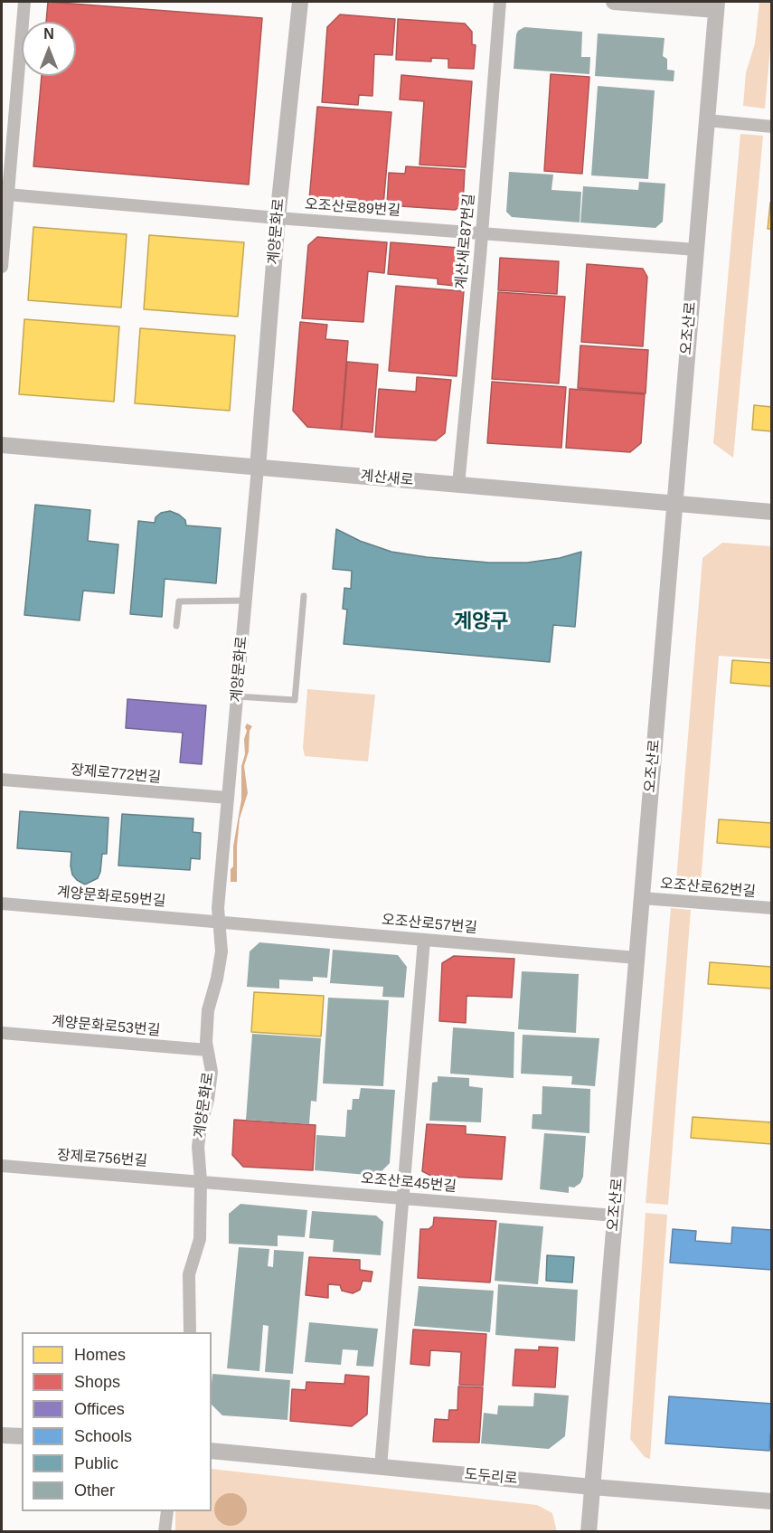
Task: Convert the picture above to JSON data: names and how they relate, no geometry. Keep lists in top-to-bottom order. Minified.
{"streets":{"street":["오조산로89번길","계양문화로","계산새로87번길","오조산로","계산새로","장제로772번길","오조산로62번길","계양문화로59번길","오조산로57번길","계양문화로53번길","장제로756번길","오조산로45번길","도두리로"]},"crossings":[["오조산로89번길","계양문화로"],["오조산로89번길","계산새로87번길"],["오조산로89번길","오조산로"],["계양문화로","계산새로"],["계양문화로","장제로772번길"],["계양문화로","계양문화로59번길"],["계양문화로","오조산로57번길"],["계양문화로","계양문화로53번길"],["계양문화로","장제로756번길"],["계양문화로","오조산로45번길"],["계산새로87번길","계산새로"],["오조산로","계산새로"],["오조산로","오조산로62번길"],["오조산로","오조산로57번길"],["오조산로","오조산로45번길"],["오조산로","도두리로"],["계양문화로59번길","오조산로57번길"],["장제로756번길","오조산로45번길"]],"districts":["계양구"],"legend":["Homes","Shops","Offices","Schools","Public","Other"],"north":"top"}
